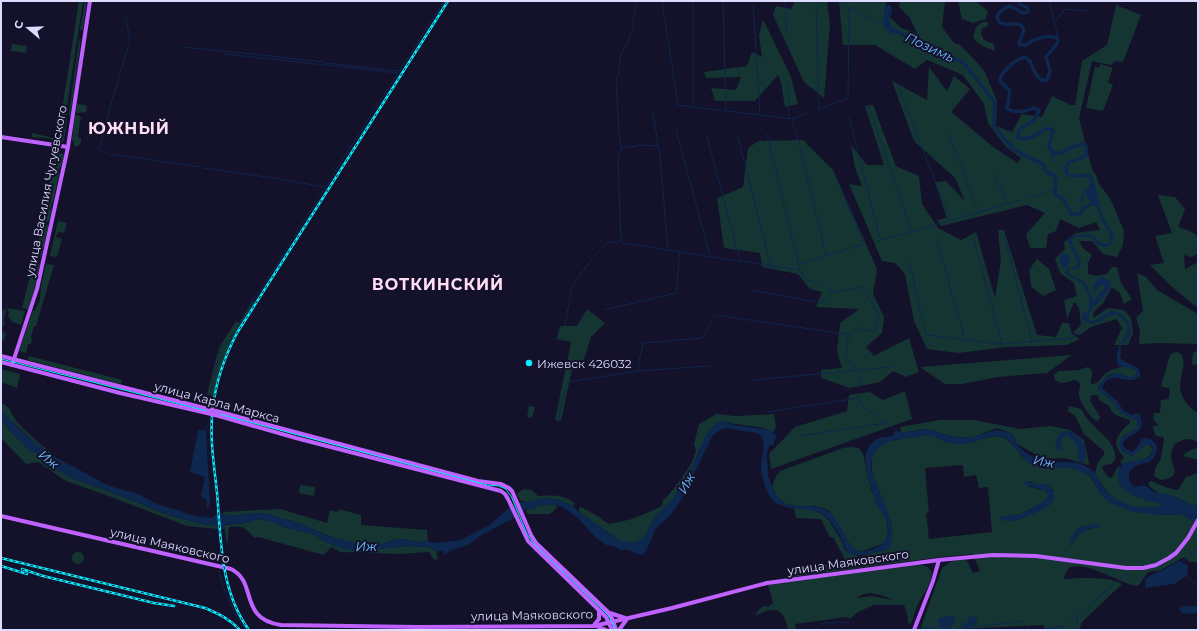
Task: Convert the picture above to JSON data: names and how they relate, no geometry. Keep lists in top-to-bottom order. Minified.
{"streets":{"main road":["улица Василия Чугуевского","улица Карла Маркса","улица Маяковского"]},"crossings":[["улица Василия Чугуевского","улица Карла Маркса"]],"districts":["ЮЖНЫЙ","ВОТКИНСКИЙ"],"water":["Позимь","Иж"],"places":["Ижевск 426032"],"north":"left"}
